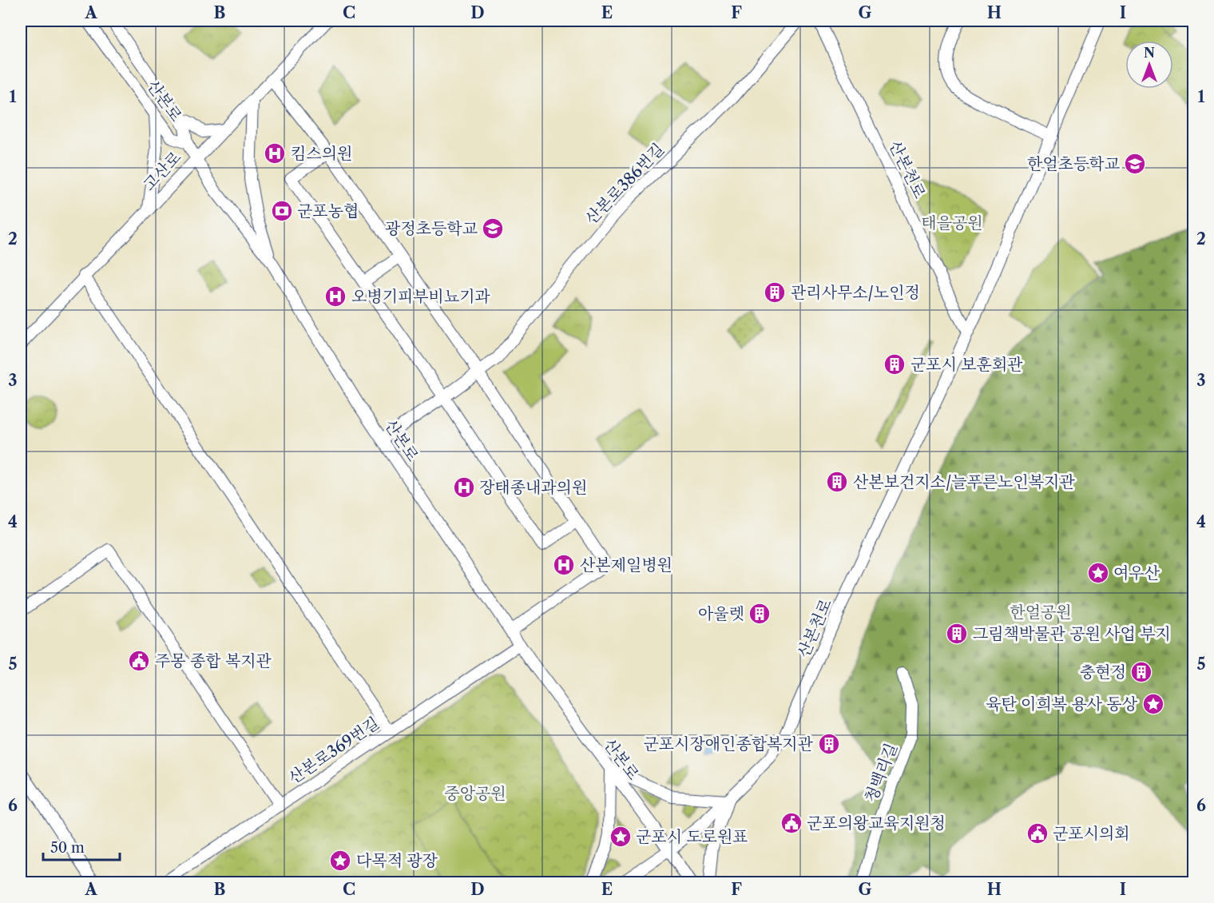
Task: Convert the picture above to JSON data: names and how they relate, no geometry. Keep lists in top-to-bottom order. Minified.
{"streets":{"street":["산본로","산본천로","고산로","산본로386번길","산본로369번길","청백리길"]},"crossings":[["산본로","산본천로"],["산본로","고산로"],["산본로","산본로386번길"],["산본로","산본로369번길"]],"parks":["태을공원","한얼공원","중앙공원"],"places":{"hospital":["킴스의원","오병기피부비뇨기과","장태종내과의원","산본제일병원"],"school or university":["한얼초등학교","광정초등학교"],"bank":["군포농협"],"building":["관리사무소/노인정","군포시 보훈회관","산본보건지소/늘푸른노인복지관","아울렛","그림책박물관 공원 사업 부지","충현정","군포시장애인종합복지관"],"place":["여우산","육탄 이희복 용사 동상","군포시 도로원표","다목적 광장"],"public building":["주몽 종합 복지관","군포의왕교육지원청","군포시의회"]},"scale_bar":"50 m","north":"top","grid":{"columns":["A","B","C","D","E","F","G","H","I"],"rows":["1","2","3","4","5","6"]}}
